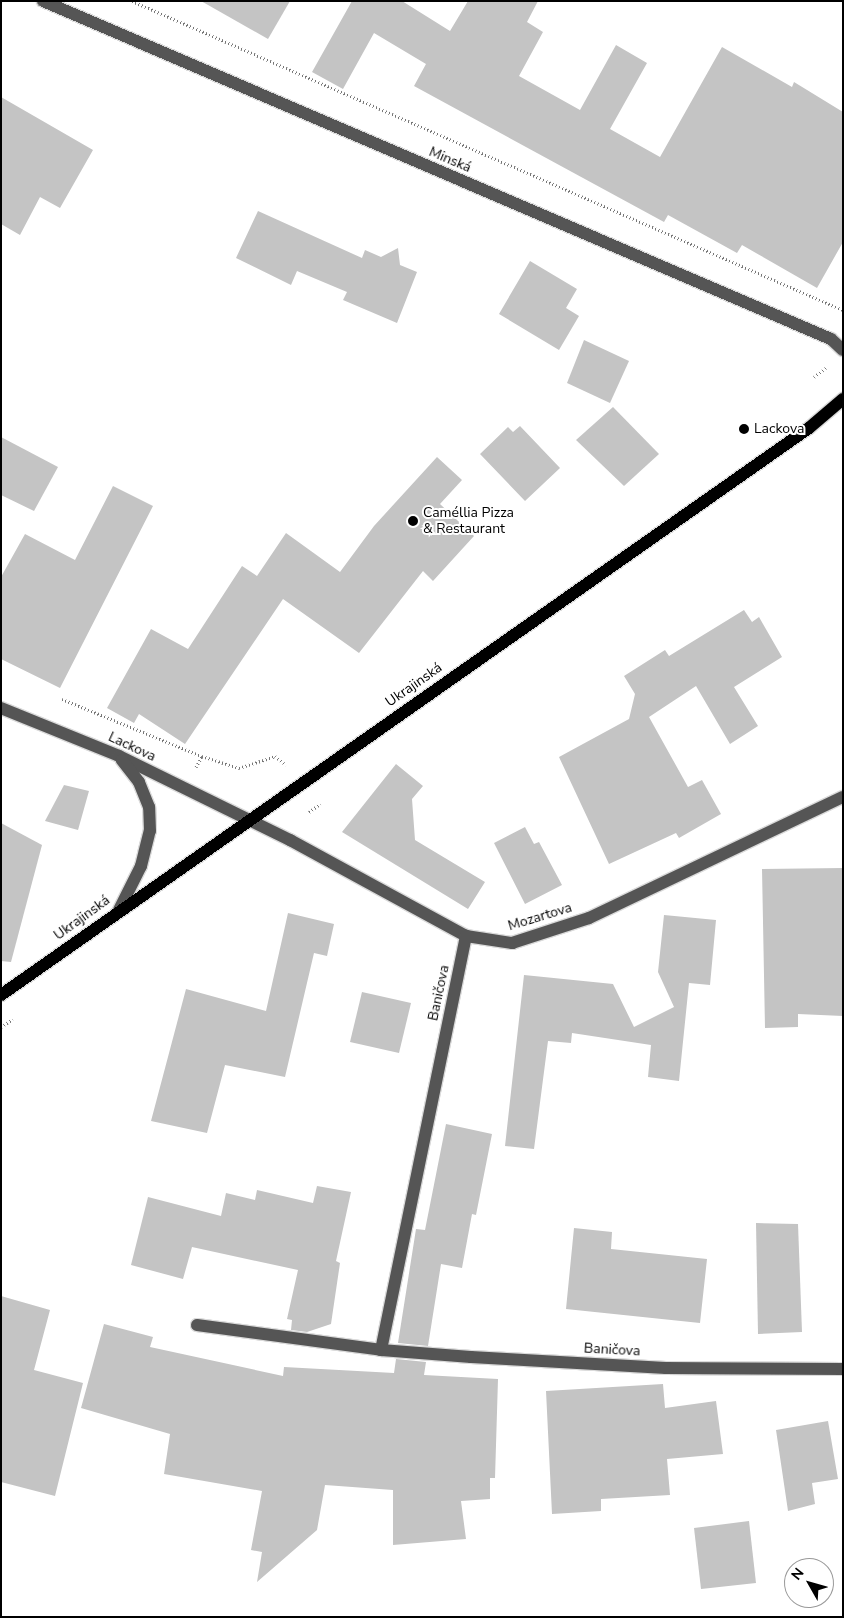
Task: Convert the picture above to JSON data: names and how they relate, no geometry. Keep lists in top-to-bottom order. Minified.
{"streets":{"main road":["Ukrajinská"],"street":["Minská","Lackova","Mozartova","Baničova"]},"crossings":[["Ukrajinská","Lackova"],["Ukrajinská","Mozartova"],["Lackova","Mozartova"],["Mozartova","Baničova"]],"places":["Lackova","Caméllia Pizza & Restaurant"],"north":"top left"}
